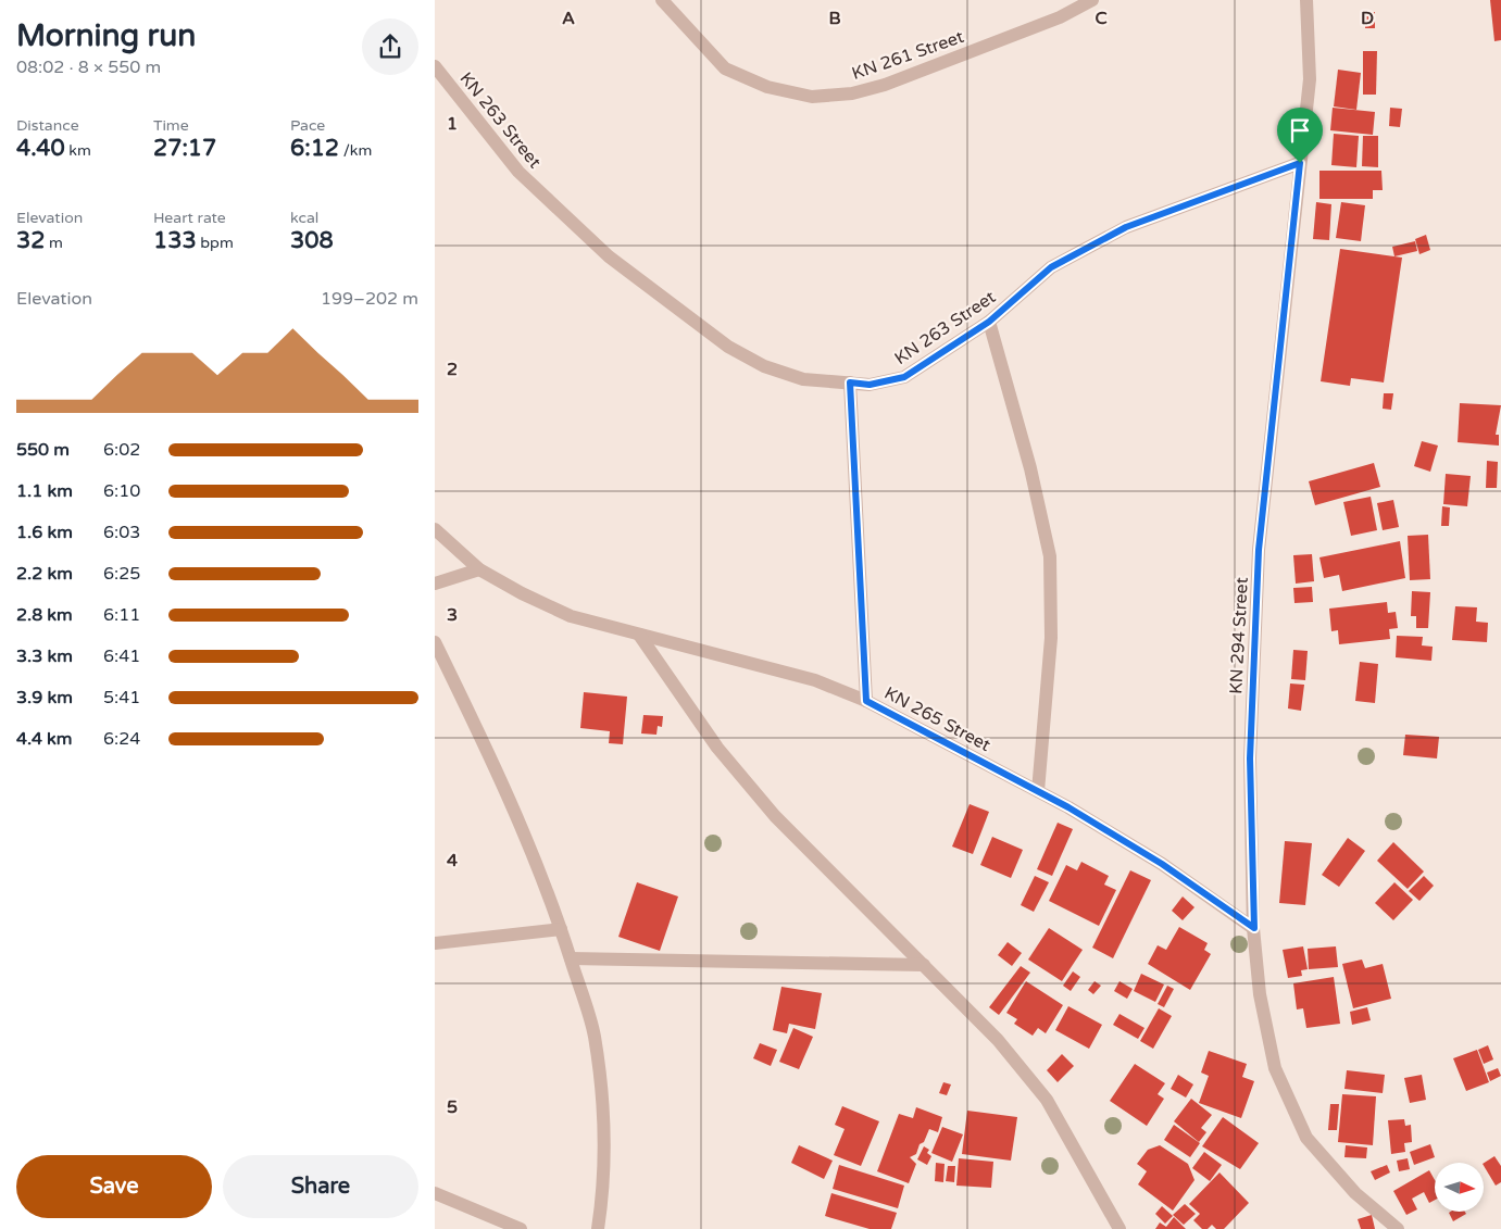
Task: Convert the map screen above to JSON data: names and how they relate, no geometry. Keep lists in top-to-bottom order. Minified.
{"streets":{"street":["KN 261 Street","KN 263 Street","KN 294 Street","KN 265 Street"]},"crossings":[["KN 263 Street","KN 294 Street"],["KN 294 Street","KN 265 Street"]],"north":"right","page":{"heading":["Morning run","08:02 · 8 × 550 m"],"stats":[["Distance","4.40 km"],["Time","27:17"],["Pace","6:12 /km"],["Elevation","32 m"],["Heart rate","133 bpm"],["kcal","308"]],"chart":["Elevation","199–202 m"],"list":[{"name":"550 m","note":"6:02"},{"name":"1.1 km","note":"6:10"},{"name":"1.6 km","note":"6:03"},{"name":"2.2 km","note":"6:25"},{"name":"2.8 km","note":"6:11"},{"name":"3.3 km","note":"6:41"},{"name":"3.9 km","note":"5:41"},{"name":"4.4 km","note":"6:24"}],"buttons":["Save","Share"]},"grid":{"columns":["A","B","C","D"],"rows":["1","2","3","4","5"]}}
